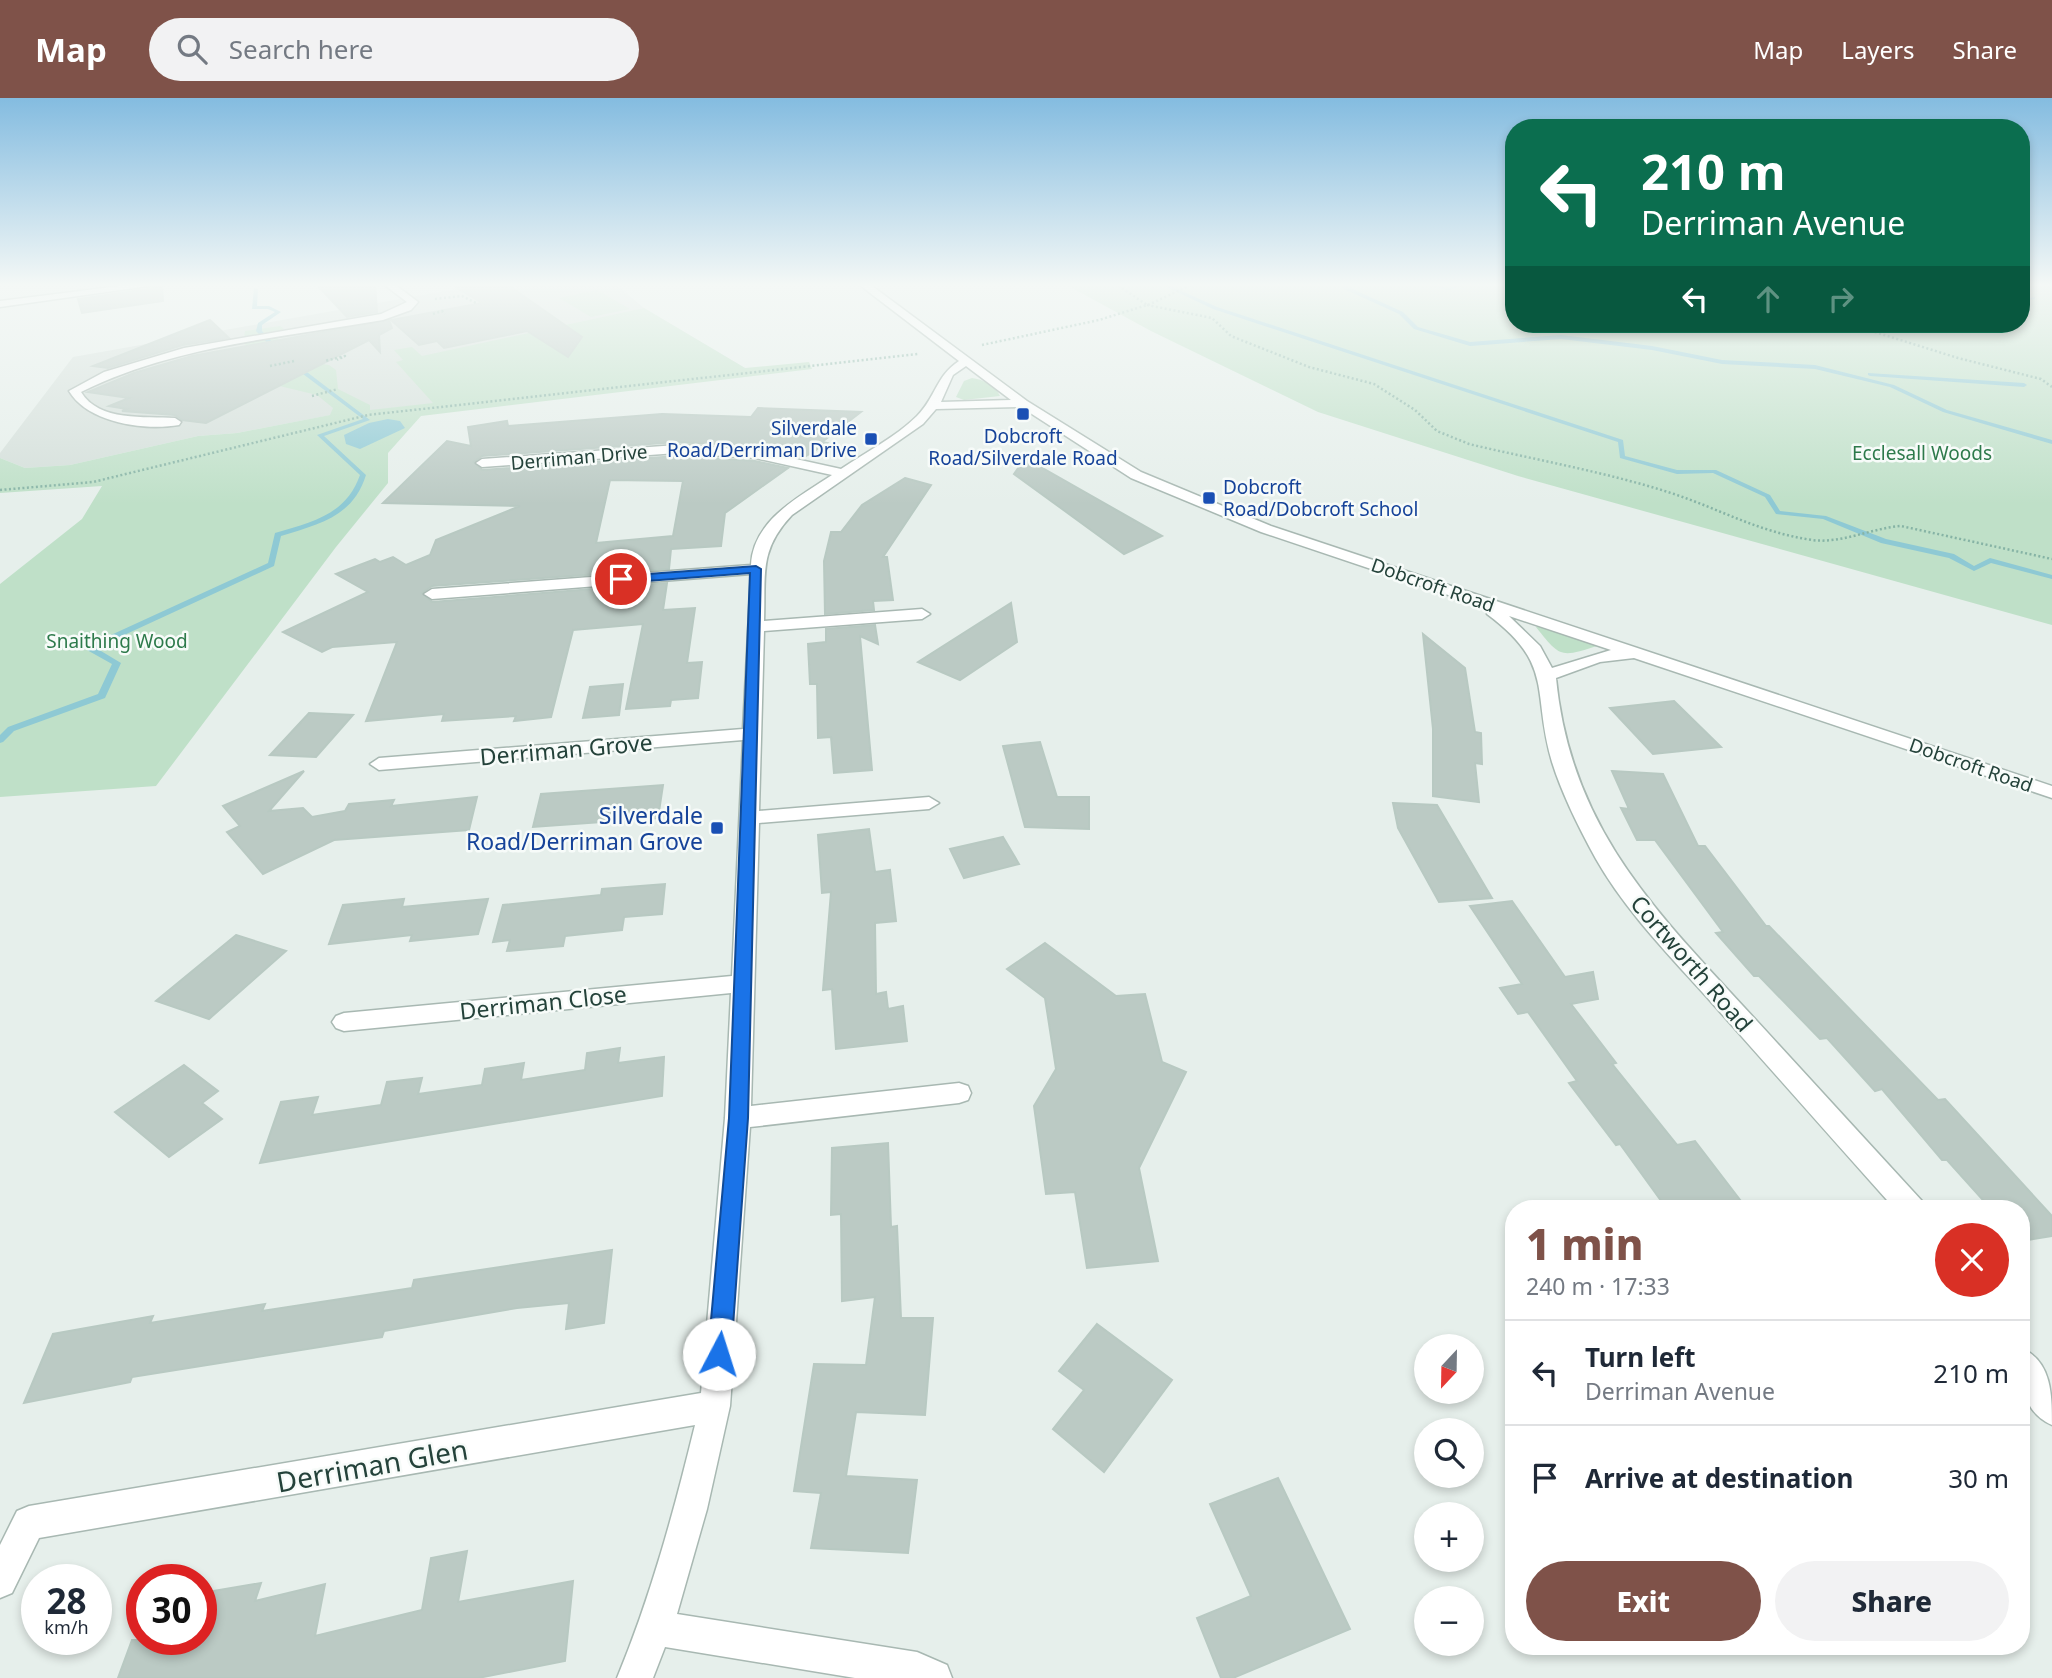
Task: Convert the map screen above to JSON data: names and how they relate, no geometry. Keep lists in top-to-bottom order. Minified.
{"streets":{"street":["Derriman Drive","Dobcroft Road","Derriman Grove","Cortworth Road","Derriman Close","Derriman Glen"]},"crossings":[["Dobcroft Road","Cortworth Road"]],"parks":["Ecclesall Woods","Snaithing Wood"],"places":{"transit":["Dobcroft Road/Silverdale Road","Silverdale Road/Derriman Drive","Dobcroft Road/Dobcroft School","Silverdale Road/Derriman Grove"]},"north":"bottom","page":{"header":"Map","search":"Search here","nav":["Map","Layers","Share"],"turn":["210 m","Derriman Avenue"],"heading":["1 min","240 m · 17:33"],"list":[{"name":"Turn left","note":"Derriman Avenue","value":"210 m"},{"name":"Arrive at destination","value":"30 m"}],"map_buttons":["+","−"],"buttons":["Exit","Share"],"speed":"28 km/h","limit":"30"}}
